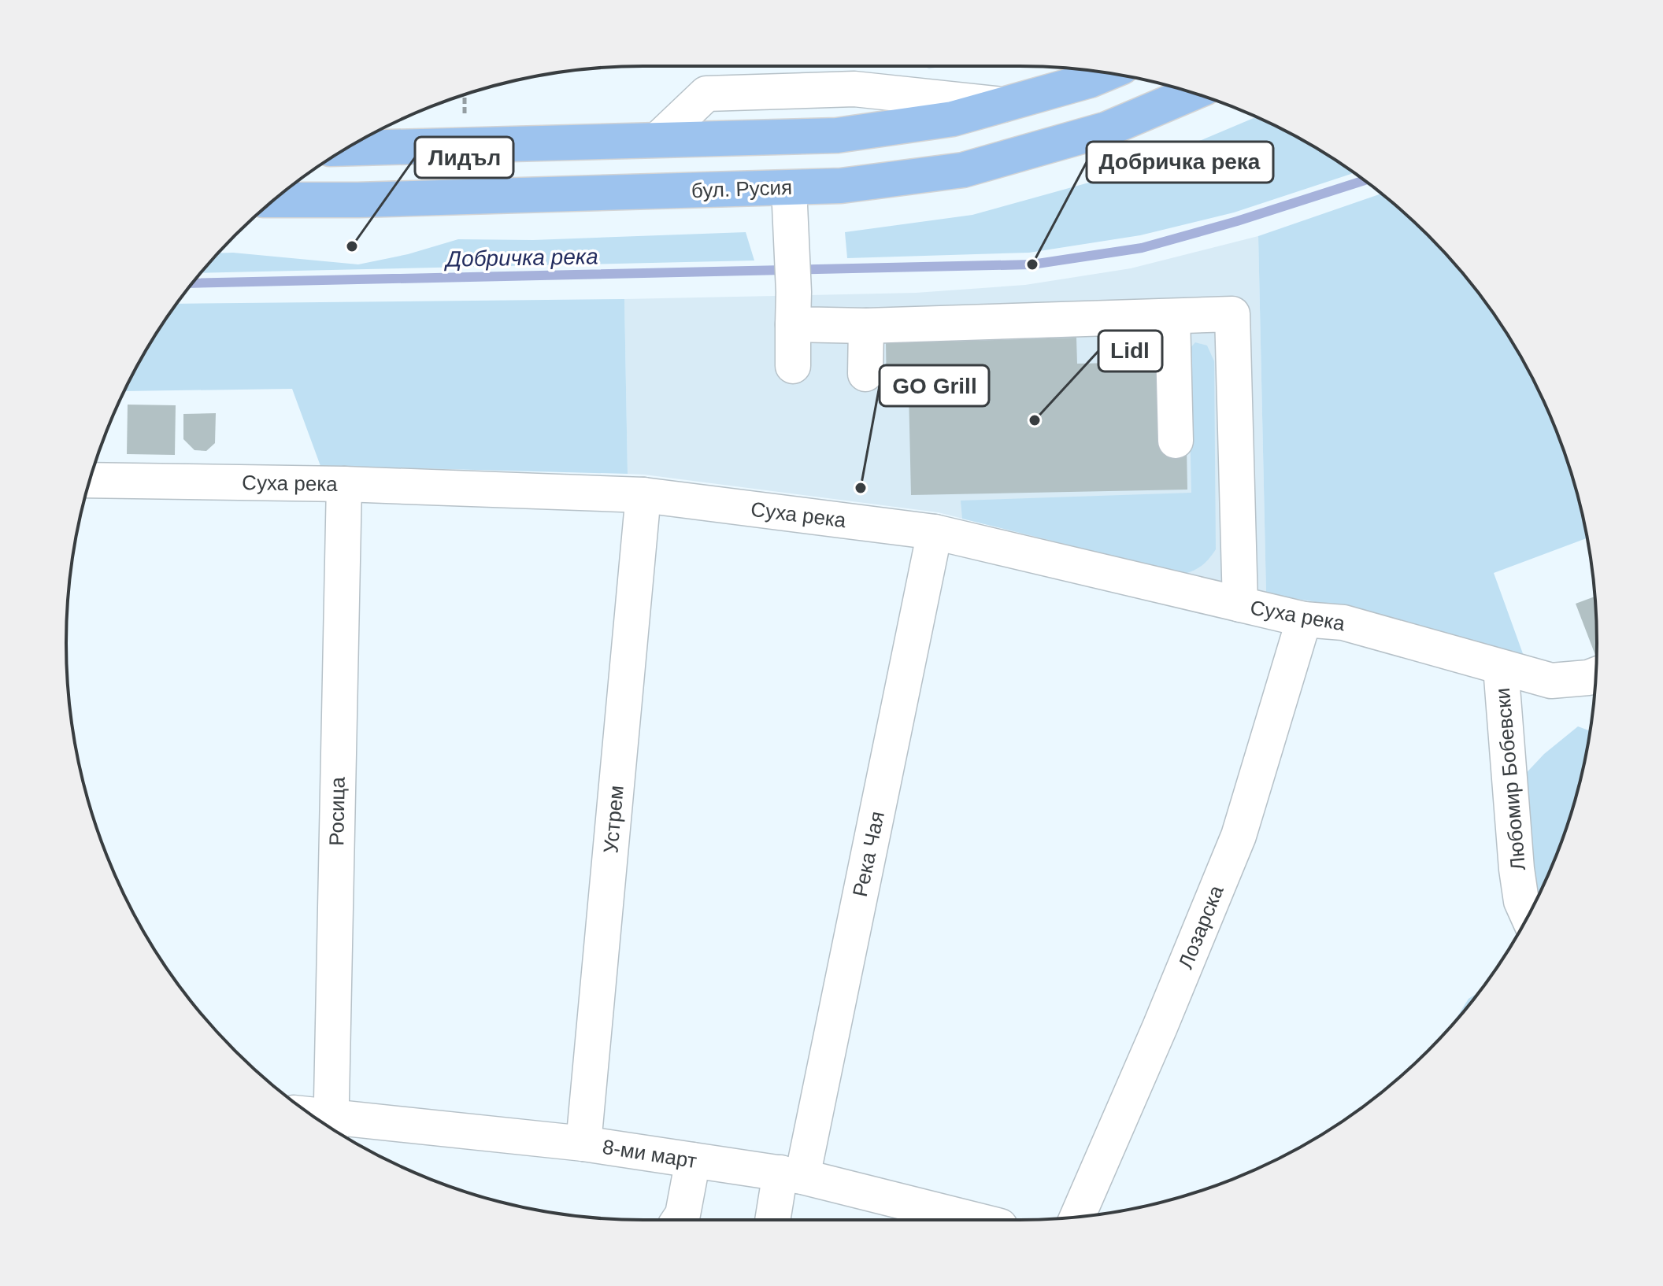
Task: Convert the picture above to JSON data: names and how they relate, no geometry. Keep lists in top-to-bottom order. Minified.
{"streets":{"main road":["бул. Русия"],"street":["Суха река","Любомир Бобевски","Росица","Устрем","Река Чая","Лозарска","8-ми март"]},"crossings":[["Суха река","Любомир Бобевски"],["Суха река","Росица"],["Суха река","Устрем"],["Суха река","Река Чая"],["Суха река","Лозарска"],["Росица","8-ми март"],["Устрем","8-ми март"],["Река Чая","8-ми март"]],"water":["Добричка река"],"places":["Лидъл","Добричка река","Lidl","GO Grill"]}
